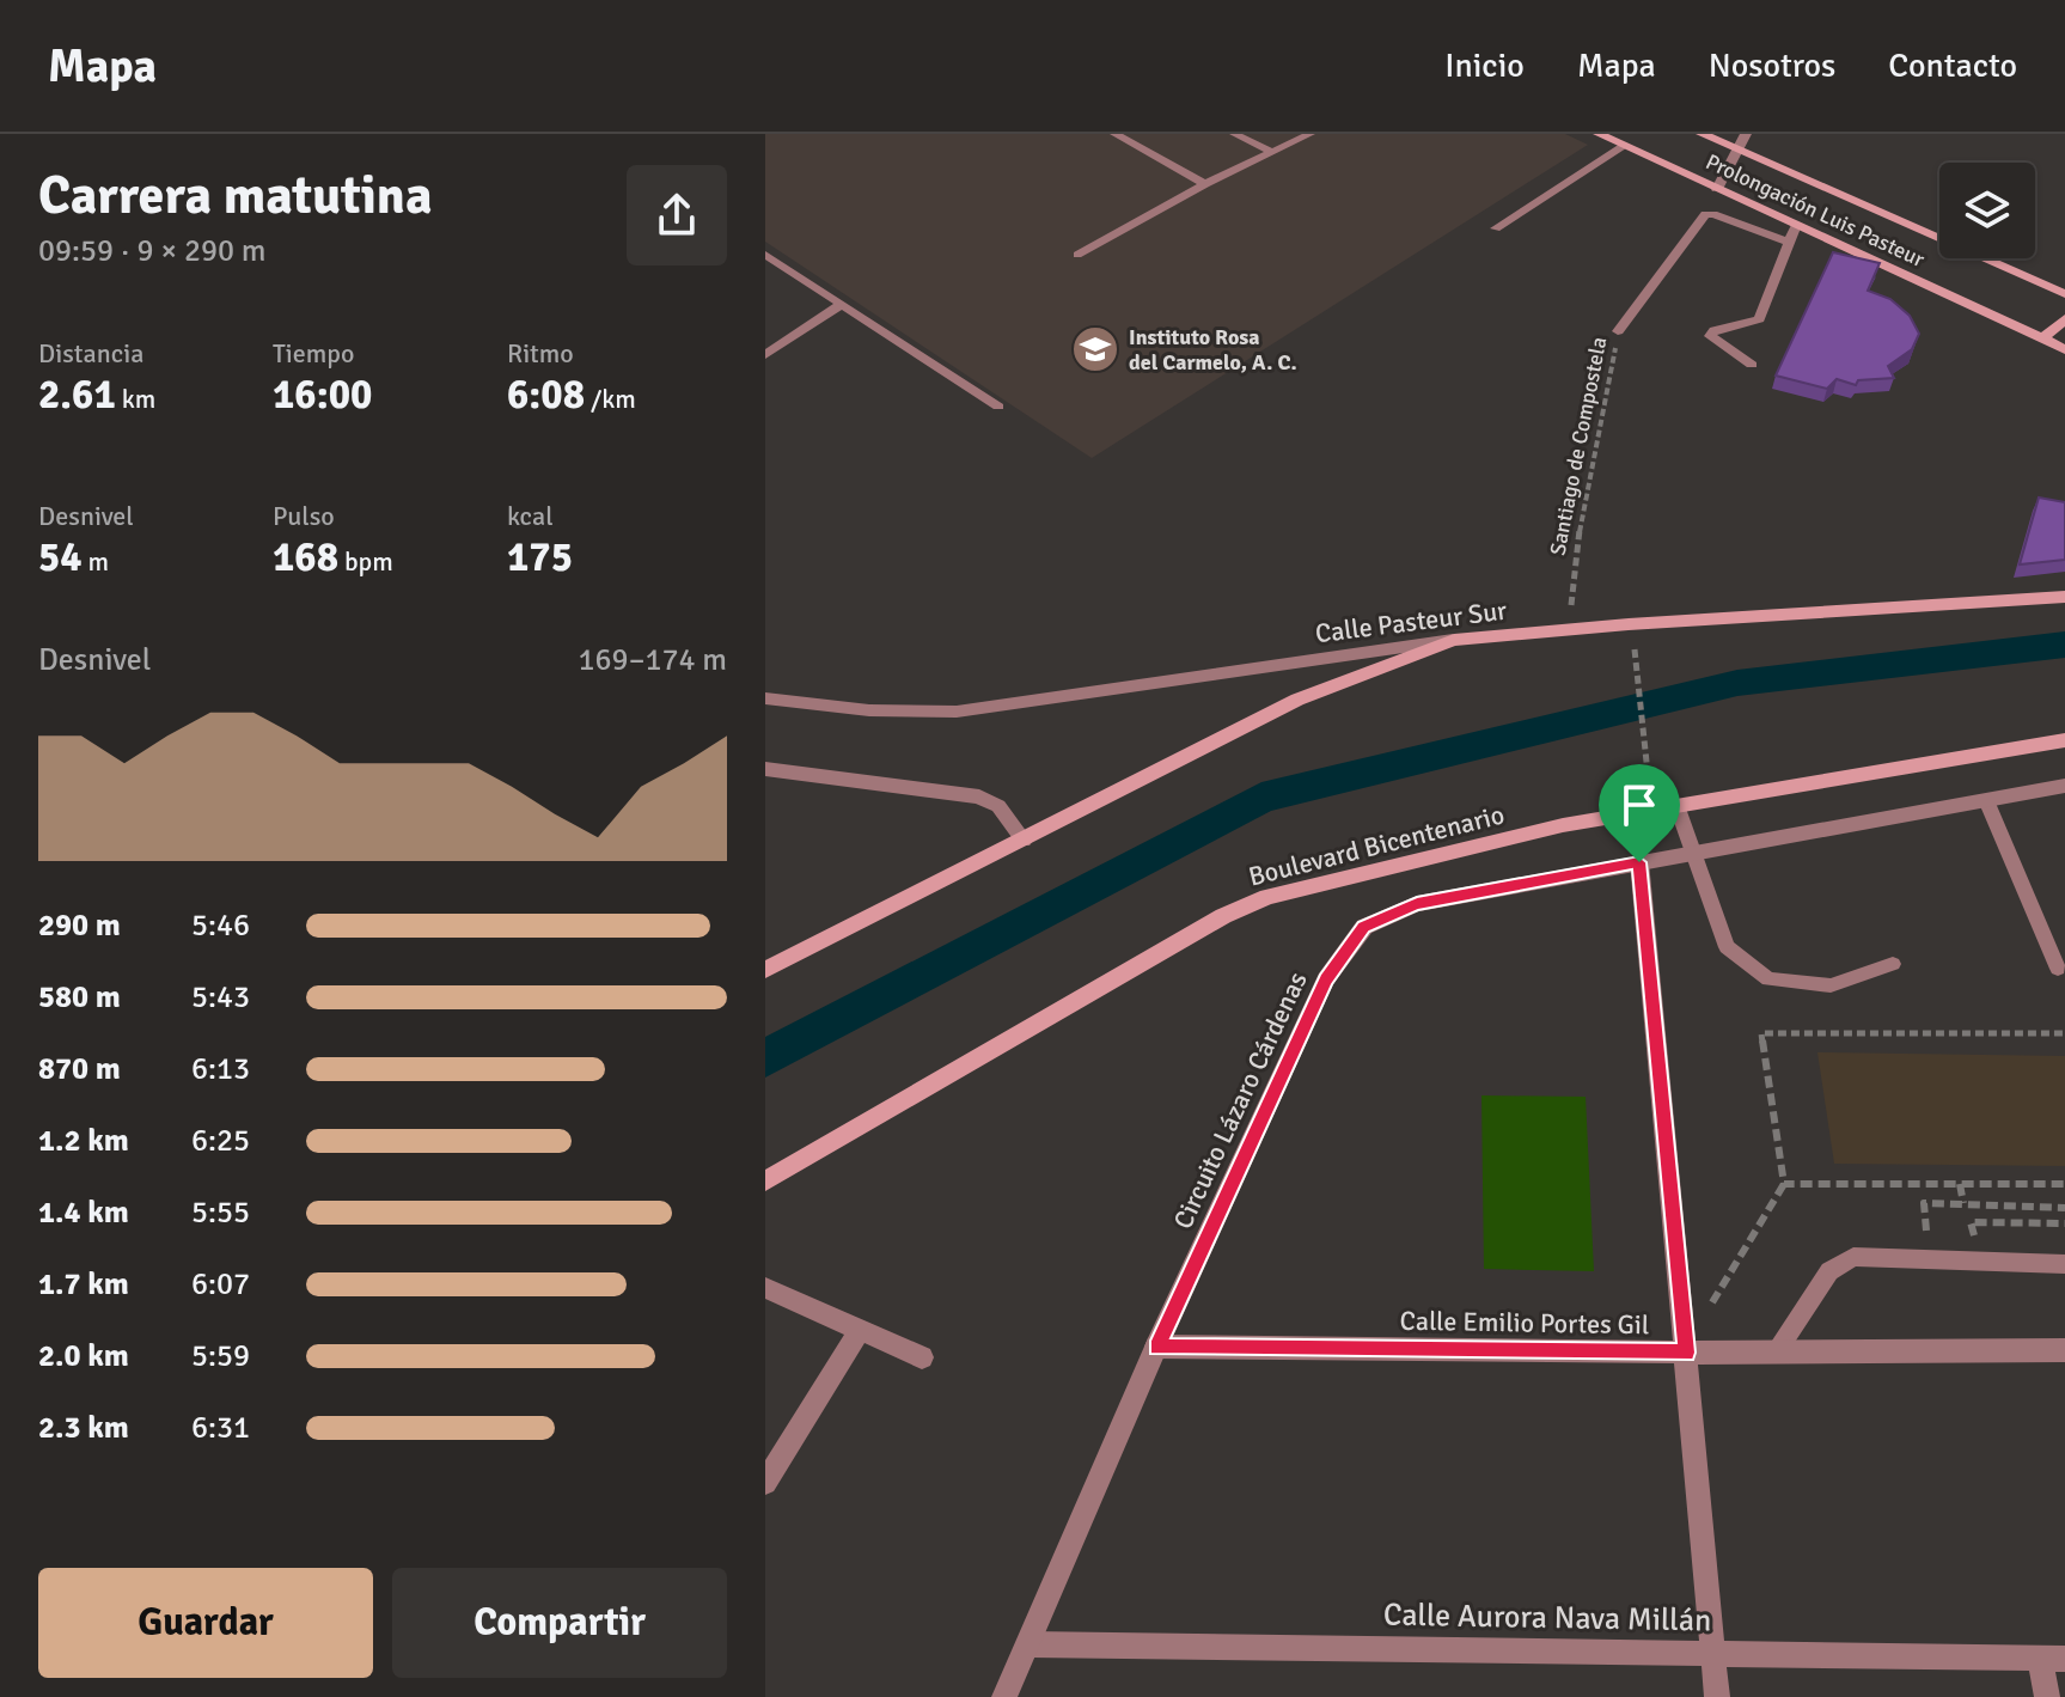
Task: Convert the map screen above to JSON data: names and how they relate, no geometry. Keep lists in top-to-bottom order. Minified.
{"streets":{"main road":["Prolongación Luis Pasteur","Calle Pasteur Sur","Boulevard Bicentenario"],"street":["Circuito Lázaro Cárdenas","Calle Emilio Portes Gil","Calle Aurora Nava Millán"],"lane":["Santiago de Compostela"]},"crossings":[["Santiago de Compostela","Calle Pasteur Sur"],["Circuito Lázaro Cárdenas","Calle Emilio Portes Gil"],["Circuito Lázaro Cárdenas","Calle Aurora Nava Millán"]],"places":{"school or university":["Instituto Rosa del Carmelo, A. C."]},"page":{"header":"Mapa","nav":["Inicio","Mapa","Nosotros","Contacto"],"heading":["Carrera matutina","09:59 · 9 × 290 m"],"stats":[["Distancia","2.61 km"],["Tiempo","16:00"],["Ritmo","6:08 /km"],["Desnivel","54 m"],["Pulso","168 bpm"],["kcal","175"]],"chart":["Desnivel","169–174 m"],"list":[{"name":"290 m","note":"5:46"},{"name":"580 m","note":"5:43"},{"name":"870 m","note":"6:13"},{"name":"1.2 km","note":"6:25"},{"name":"1.4 km","note":"5:55"},{"name":"1.7 km","note":"6:07"},{"name":"2.0 km","note":"5:59"},{"name":"2.3 km","note":"6:31"}],"buttons":["Guardar","Compartir"]}}
